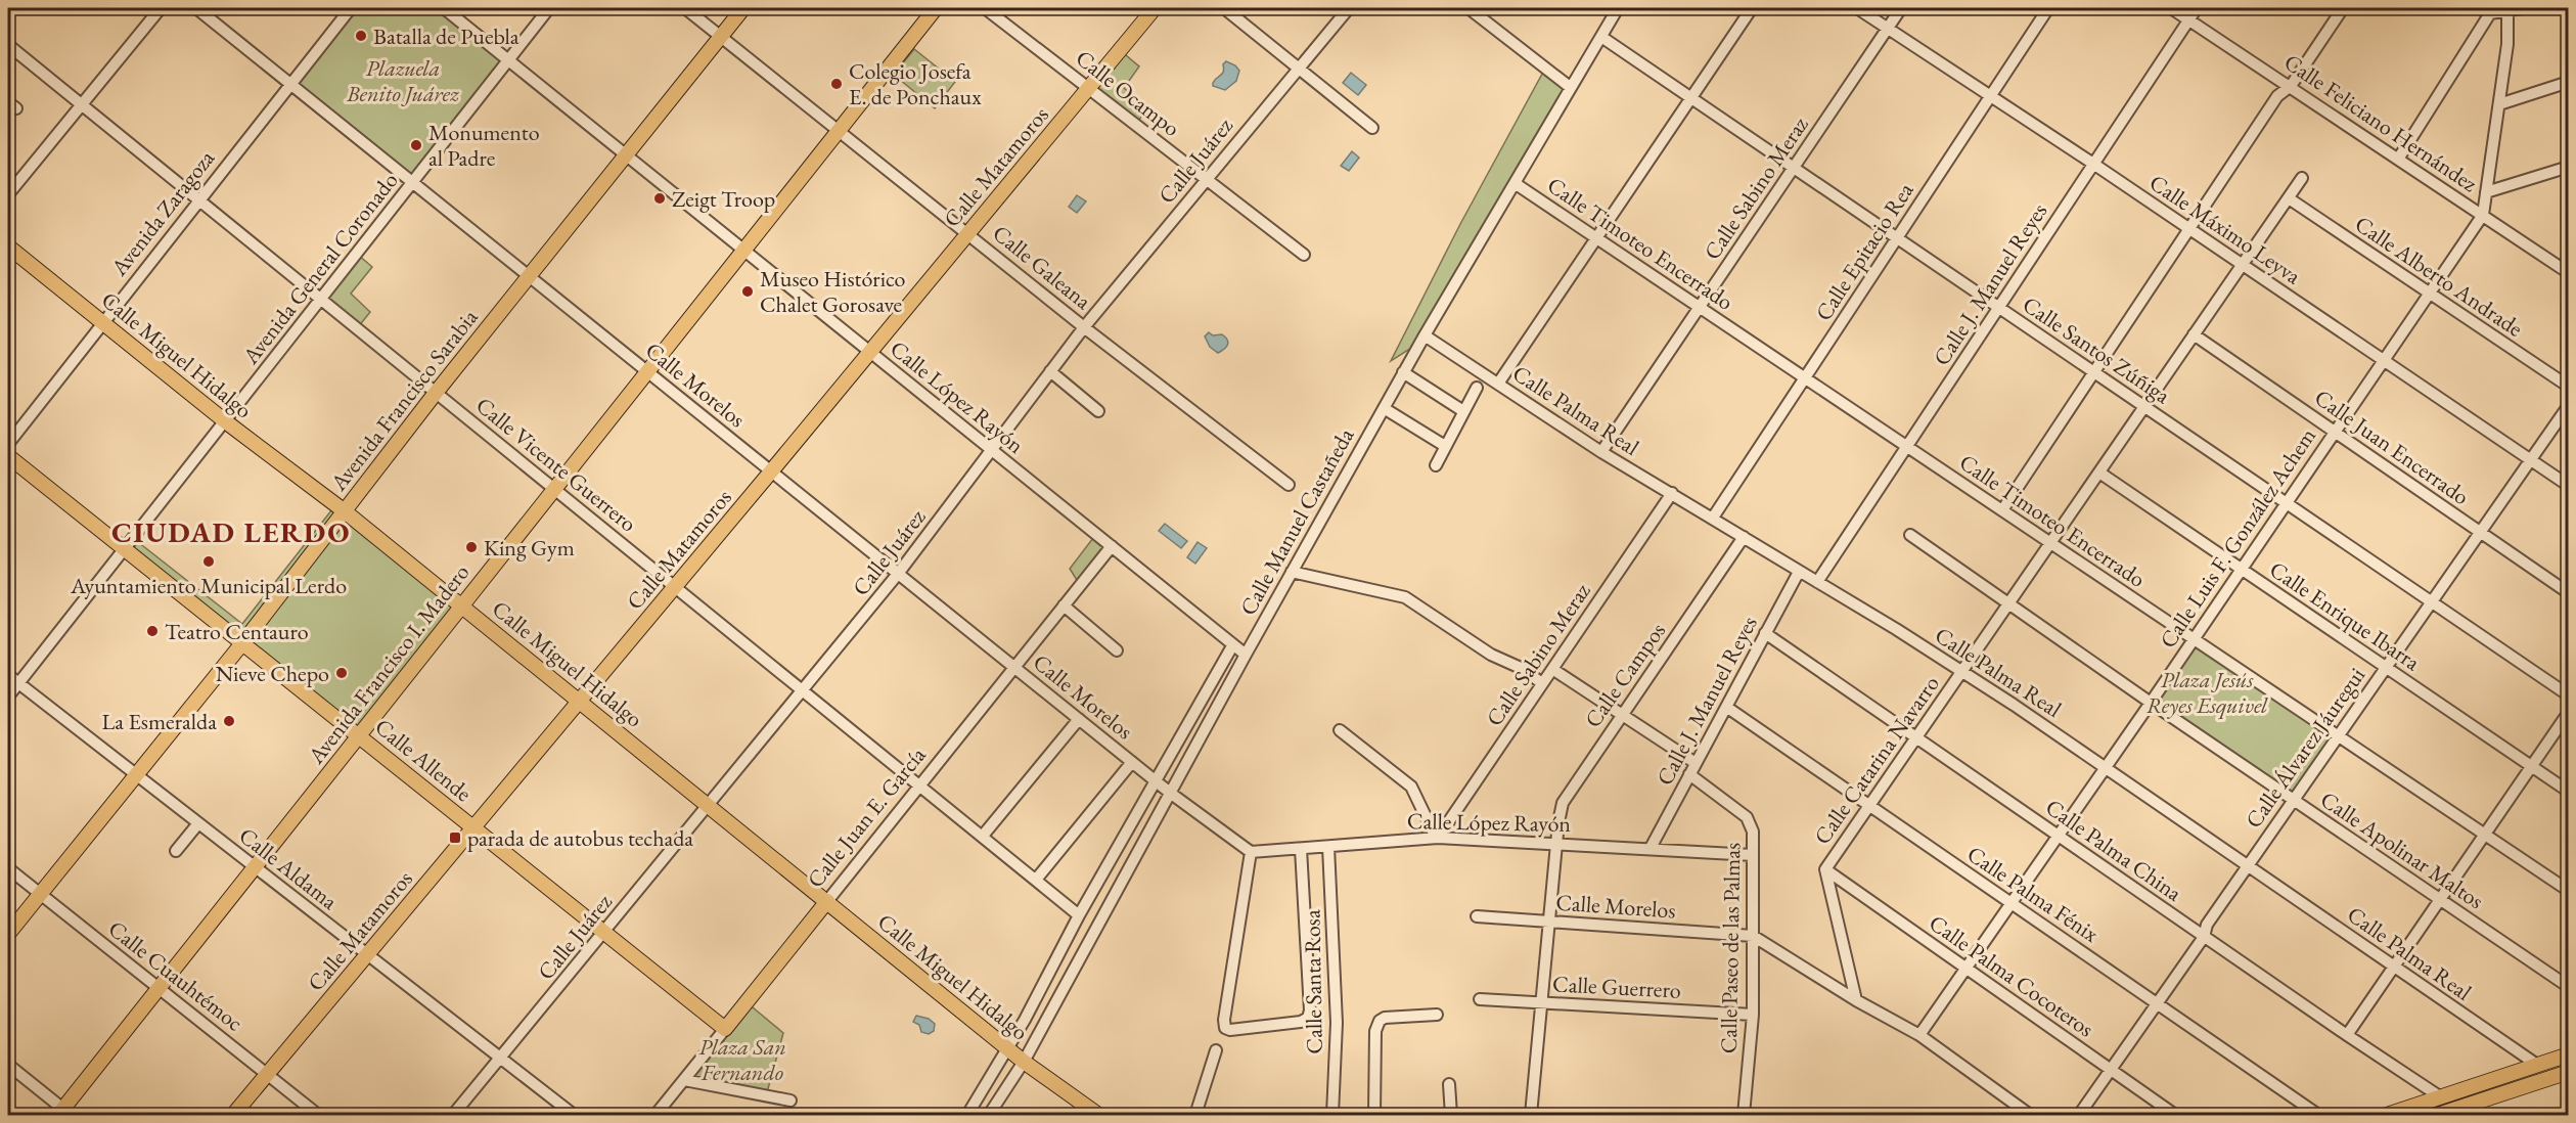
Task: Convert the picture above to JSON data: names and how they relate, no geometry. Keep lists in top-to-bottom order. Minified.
{"streets":{"main road":["Calle Matamoros","Calle Miguel Hidalgo","Avenida Francisco Sarabia","Avenida Francisco I. Madero","Calle Allende","Calle Juan E. García"],"street":["Calle Ocampo","Calle Feliciano Hernández","Calle Juárez","Calle Sabino Meraz","Avenida Zaragoza","Calle Máximo Leyva","Calle Timoteo Encerrado","Calle Epitacio Rea","Calle Galeana","Avenida General Coronado","Calle Alberto Andrade","Calle J. Manuel Reyes","Calle Santos Zúñiga","Calle Morelos","Calle López Rayón","Calle Palma Real","Calle Juan Encerrado","Calle Vicente Guerrero","Calle Manuel Castañeda","Calle Luis F. González Achem","Calle Enrique Ibarra","Calle Campos","Calle Álvarez Jáuregui","Calle Catarina Navarro","Calle Palma China","Calle Apolinar Maltos","Calle Aldama","Calle Palma Fénix","Calle Paseo de las Palmas","Calle Cuauhtémoc","Calle Palma Cocoteros","Calle Santa Rosa","Calle Guerrero"]},"crossings":[["Calle Ocampo","Calle Juárez"],["Calle Ocampo","Calle Matamoros"],["Calle Feliciano Hernández","Calle J. Manuel Reyes"],["Calle Feliciano Hernández","Calle Luis F. González Achem"],["Calle Juárez","Calle Galeana"],["Calle Juárez","Calle Miguel Hidalgo"],["Calle Juárez","Calle Morelos"],["Calle Juárez","Calle López Rayón"],["Calle Juárez","Calle Vicente Guerrero"],["Calle Juárez","Calle Allende"],["Calle Juárez","Calle Aldama"],["Calle Matamoros","Calle Galeana"],["Calle Matamoros","Calle Miguel Hidalgo"],["Calle Matamoros","Calle Morelos"],["Calle Matamoros","Calle López Rayón"],["Calle Matamoros","Calle Vicente Guerrero"],["Calle Matamoros","Calle Allende"],["Calle Matamoros","Calle Aldama"],["Calle Matamoros","Calle Cuauhtémoc"],["Calle Sabino Meraz","Calle Máximo Leyva"],["Calle Sabino Meraz","Calle Timoteo Encerrado"],["Calle Sabino Meraz","Calle Santos Zúñiga"],["Calle Sabino Meraz","Calle López Rayón"],["Calle Sabino Meraz","Calle Palma Real"],["Avenida Zaragoza","Calle Miguel Hidalgo"],["Avenida Zaragoza","Calle Morelos"],["Avenida Zaragoza","Calle Vicente Guerrero"],["Calle Máximo Leyva","Calle Epitacio Rea"],["Calle Máximo Leyva","Calle J. Manuel Reyes"],["Calle Máximo Leyva","Calle Luis F. González Achem"],["Calle Máximo Leyva","Calle Álvarez Jáuregui"],["Calle Máximo Leyva","Calle Catarina Navarro"],["Calle Timoteo Encerrado","Calle Epitacio Rea"],["Calle Timoteo Encerrado","Calle J. Manuel Reyes"],["Calle Timoteo Encerrado","Calle Manuel Castañeda"],["Calle Timoteo Encerrado","Calle Luis F. González Achem"],["Calle Timoteo Encerrado","Calle Álvarez Jáuregui"],["Calle Timoteo Encerrado","Calle Catarina Navarro"],["Calle Epitacio Rea","Calle Santos Zúñiga"],["Calle Epitacio Rea","Calle Palma Real"],["Calle Galeana","Avenida Francisco Sarabia"],["Calle Galeana","Avenida Francisco I. Madero"],["Avenida General Coronado","Calle Miguel Hidalgo"],["Avenida General Coronado","Calle Morelos"],["Avenida General Coronado","Calle López Rayón"],["Avenida General Coronado","Calle Vicente Guerrero"],["Avenida General Coronado","Calle Allende"],["Avenida General Coronado","Calle Aldama"],["Calle Alberto Andrade","Calle Luis F. González Achem"],["Calle Alberto Andrade","Calle Catarina Navarro"],["Calle J. Manuel Reyes","Calle Santos Zúñiga"],["Calle J. Manuel Reyes","Calle López Rayón"],["Calle J. Manuel Reyes","Calle Palma Real"],["Calle J. Manuel Reyes","Calle Palma China"],["Calle J. Manuel Reyes","Calle Palma Fénix"],["Calle J. Manuel Reyes","Calle Paseo de las Palmas"],["Calle Santos Zúñiga","Calle Manuel Castañeda"],["Calle Santos Zúñiga","Calle Luis F. González Achem"],["Calle Santos Zúñiga","Calle Álvarez Jáuregui"],["Calle Santos Zúñiga","Calle Catarina Navarro"],["Calle Miguel Hidalgo","Avenida Francisco Sarabia"],["Calle Miguel Hidalgo","Calle Manuel Castañeda"],["Calle Miguel Hidalgo","Avenida Francisco I. Madero"],["Calle Miguel Hidalgo","Calle Juan E. García"],["Calle Morelos","Avenida Francisco Sarabia"],["Calle Morelos","Calle Manuel Castañeda"],["Calle Morelos","Avenida Francisco I. Madero"],["Calle Morelos","Calle Campos"],["Calle Morelos","Calle Juan E. García"],["Calle Morelos","Calle Paseo de las Palmas"],["Calle López Rayón","Avenida Francisco Sarabia"],["Calle López Rayón","Calle Manuel Castañeda"],["Calle López Rayón","Avenida Francisco I. Madero"],["Calle López Rayón","Calle Campos"],["Calle López Rayón","Calle Juan E. García"],["Calle López Rayón","Calle Paseo de las Palmas"],["Calle López Rayón","Calle Santa Rosa"],["Avenida Francisco Sarabia","Calle Vicente Guerrero"],["Avenida Francisco Sarabia","Calle Allende"],["Avenida Francisco Sarabia","Calle Aldama"],["Avenida Francisco Sarabia","Calle Cuauhtémoc"],["Calle Palma Real","Calle Manuel Castañeda"],["Calle Palma Real","Calle Luis F. González Achem"],["Calle Palma Real","Calle Campos"],["Calle Palma Real","Calle Álvarez Jáuregui"],["Calle Palma Real","Calle Catarina Navarro"],["Calle Juan Encerrado","Calle Luis F. González Achem"],["Calle Juan Encerrado","Calle Álvarez Jáuregui"],["Calle Juan Encerrado","Calle Catarina Navarro"],["Calle Vicente Guerrero","Calle Manuel Castañeda"],["Calle Vicente Guerrero","Avenida Francisco I. Madero"],["Calle Vicente Guerrero","Calle Juan E. García"],["Calle Luis F. González Achem","Calle Enrique Ibarra"],["Calle Luis F. González Achem","Calle Palma China"],["Calle Luis F. González Achem","Calle Apolinar Maltos"],["Calle Luis F. González Achem","Calle Palma Fénix"],["Calle Luis F. González Achem","Calle Palma Cocoteros"],["Calle Enrique Ibarra","Calle Álvarez Jáuregui"],["Calle Enrique Ibarra","Calle Catarina Navarro"],["Avenida Francisco I. Madero","Calle Allende"],["Avenida Francisco I. Madero","Calle Aldama"],["Avenida Francisco I. Madero","Calle Cuauhtémoc"],["Calle Campos","Calle Guerrero"],["Calle Álvarez Jáuregui","Calle Palma China"],["Calle Álvarez Jáuregui","Calle Apolinar Maltos"],["Calle Álvarez Jáuregui","Calle Palma Fénix"],["Calle Álvarez Jáuregui","Calle Palma Cocoteros"],["Calle Allende","Calle Juan E. García"],["Calle Catarina Navarro","Calle Palma China"],["Calle Catarina Navarro","Calle Apolinar Maltos"],["Calle Catarina Navarro","Calle Palma Fénix"],["Calle Catarina Navarro","Calle Palma Cocoteros"],["Calle Paseo de las Palmas","Calle Guerrero"]],"districts":["CIUDAD LERDO"],"parks":["Plazuela Benito Juárez","Plaza Jesús Reyes Esquivel","Plaza San Fernando"],"places":{"other":["Batalla de Puebla","Colegio Josefa E. de Ponchaux","Monumento al Padre","Zeigt Troop","Museo Histórico Chalet Gorosave","King Gym","Ayuntamiento Municipal Lerdo","Teatro Centauro","Nieve Chepo","La Esmeralda"],"transit":["parada de autobus techada"]}}
